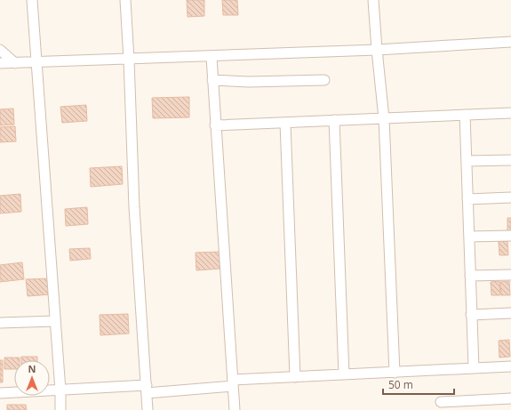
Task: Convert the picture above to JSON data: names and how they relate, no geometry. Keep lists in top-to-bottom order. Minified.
{"scale_bar":"50 m","north":"top"}
